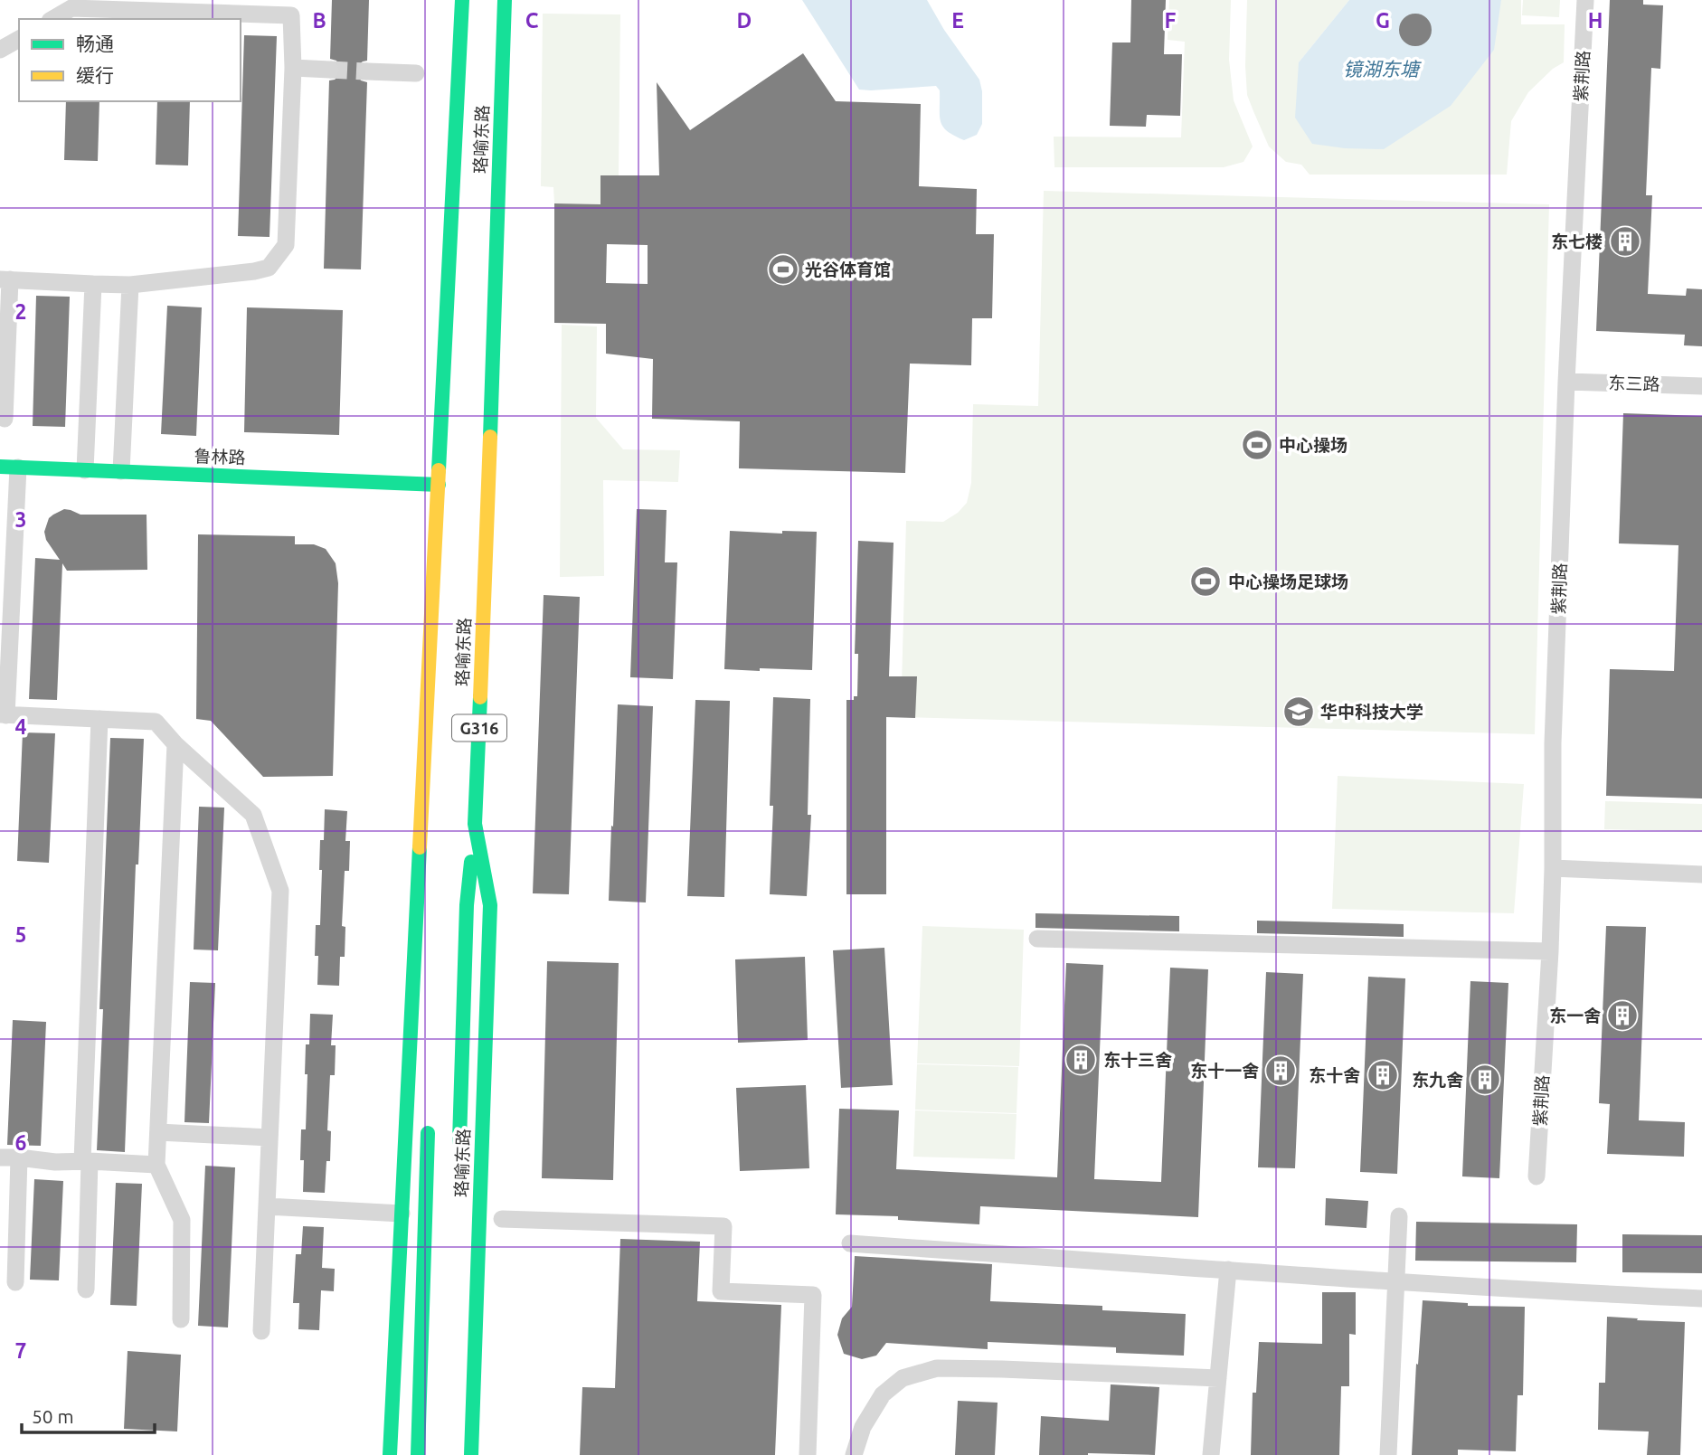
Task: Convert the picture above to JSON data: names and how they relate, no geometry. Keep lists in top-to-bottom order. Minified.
{"streets":{"main road":["珞喻东路","鲁林路","G316"],"street":["紫荆路","东三路"]},"crossings":[["紫荆路","东三路"],["珞喻东路","鲁林路"]],"water":["镜湖东塘"],"places":{"building":["东七楼","东一舍","东十三舍","东十一舍","东十舍","东九舍"],"sports":["光谷体育馆","中心操场","中心操场足球场"],"school or university":["华中科技大学"]},"legend":["畅通","缓行"],"scale_bar":"50 m","grid":{"columns":["B","C","D","E","F","G","H"],"rows":["2","3","4","5","6","7"]}}
